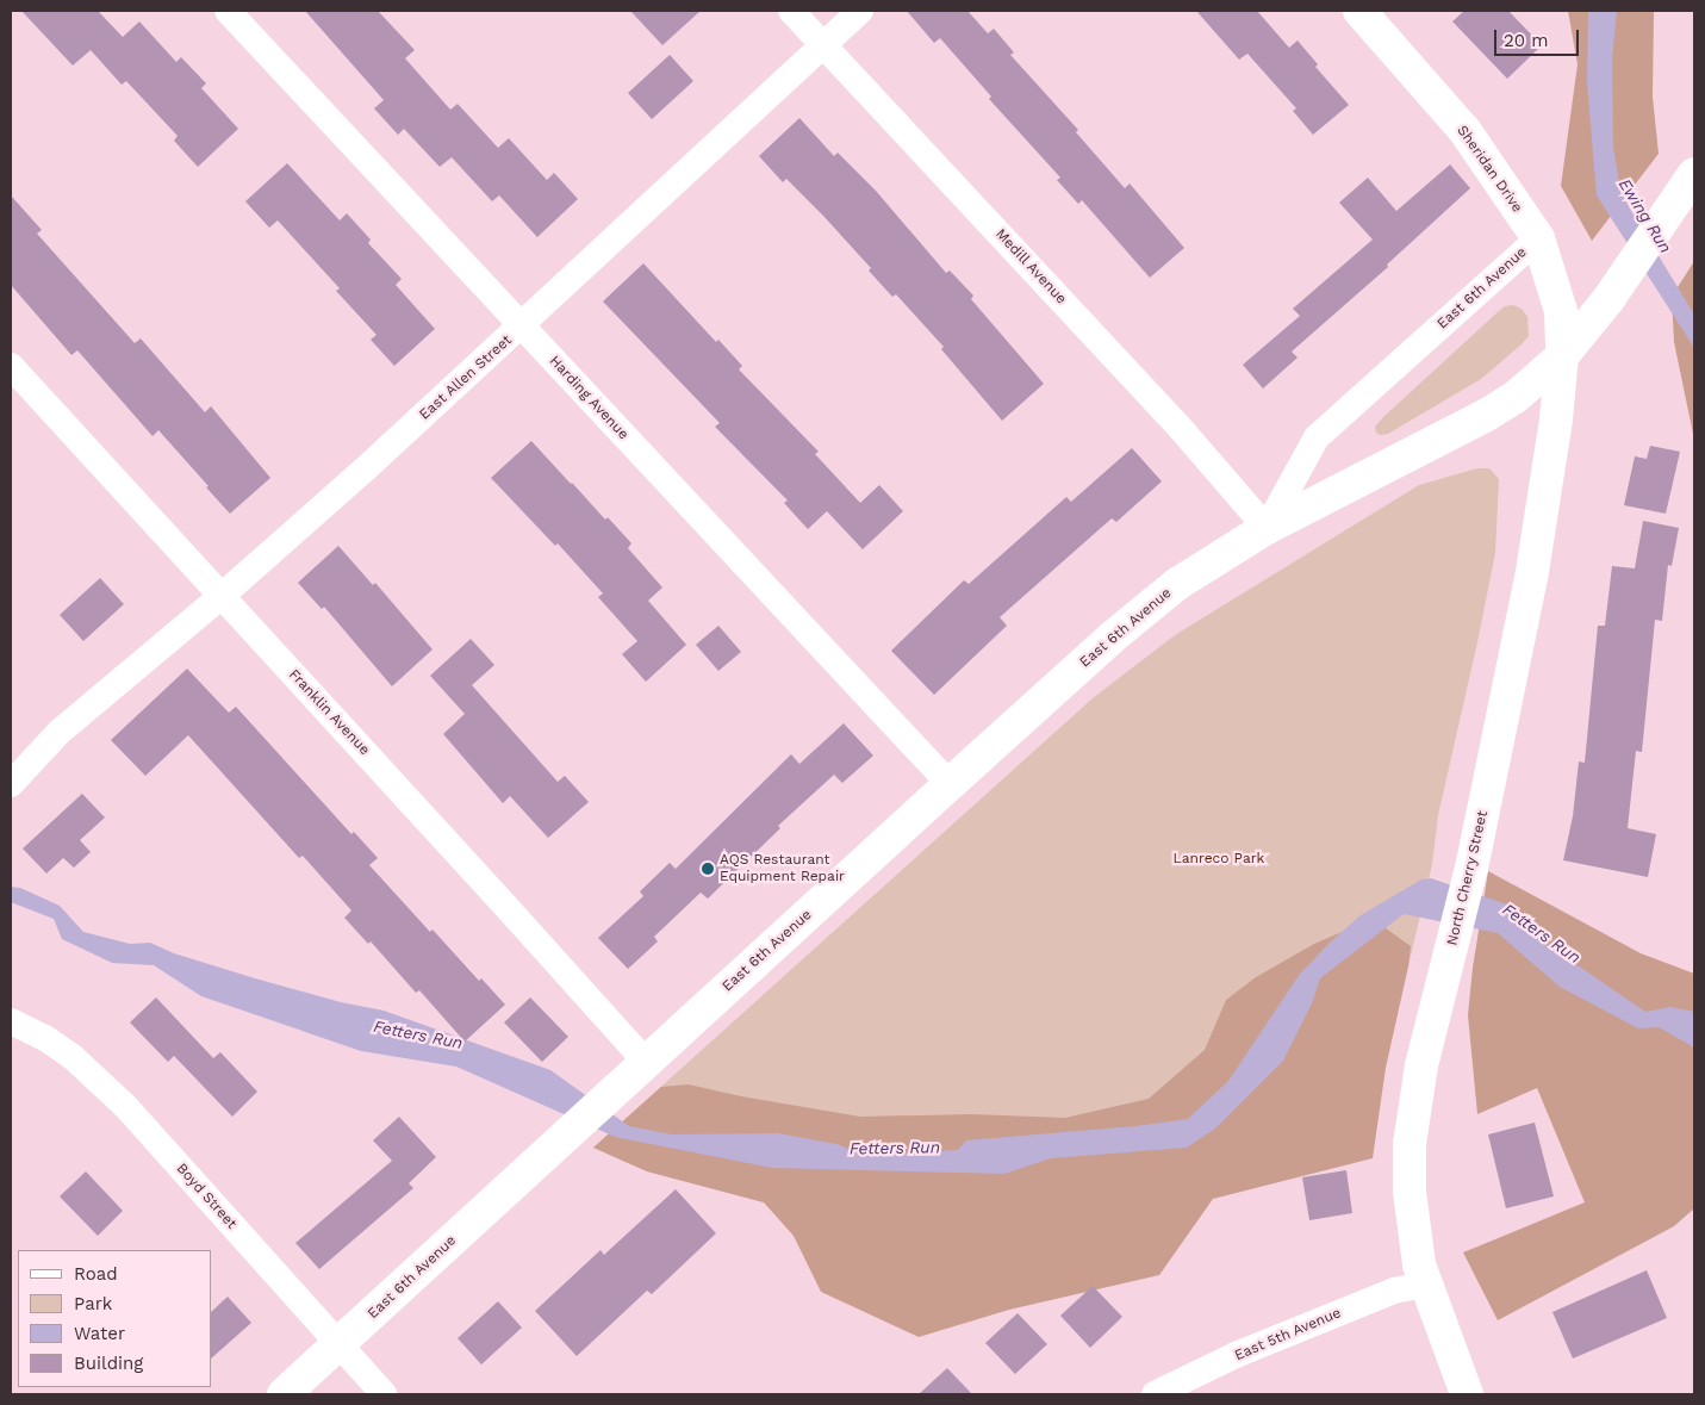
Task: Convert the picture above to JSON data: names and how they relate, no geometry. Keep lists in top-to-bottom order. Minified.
{"streets":{"main road":["Sheridan Drive","East 6th Avenue","North Cherry Street"],"street":["Medill Avenue","East Allen Street","Harding Avenue","Franklin Avenue","Boyd Street","East 5th Avenue"]},"crossings":[["Sheridan Drive","East 6th Avenue"],["Sheridan Drive","North Cherry Street"],["Medill Avenue","East 6th Avenue"],["Medill Avenue","East Allen Street"],["East 6th Avenue","Harding Avenue"],["East 6th Avenue","Franklin Avenue"],["East 6th Avenue","North Cherry Street"],["East 6th Avenue","Boyd Street"],["East Allen Street","Harding Avenue"],["East Allen Street","Franklin Avenue"],["North Cherry Street","East 5th Avenue"]],"water":["Ewing Run","Fetters Run"],"parks":["Lanreco Park"],"places":["AQS Restaurant Equipment Repair"],"legend":["Road","Park","Water","Building"],"scale_bar":"20 m"}
